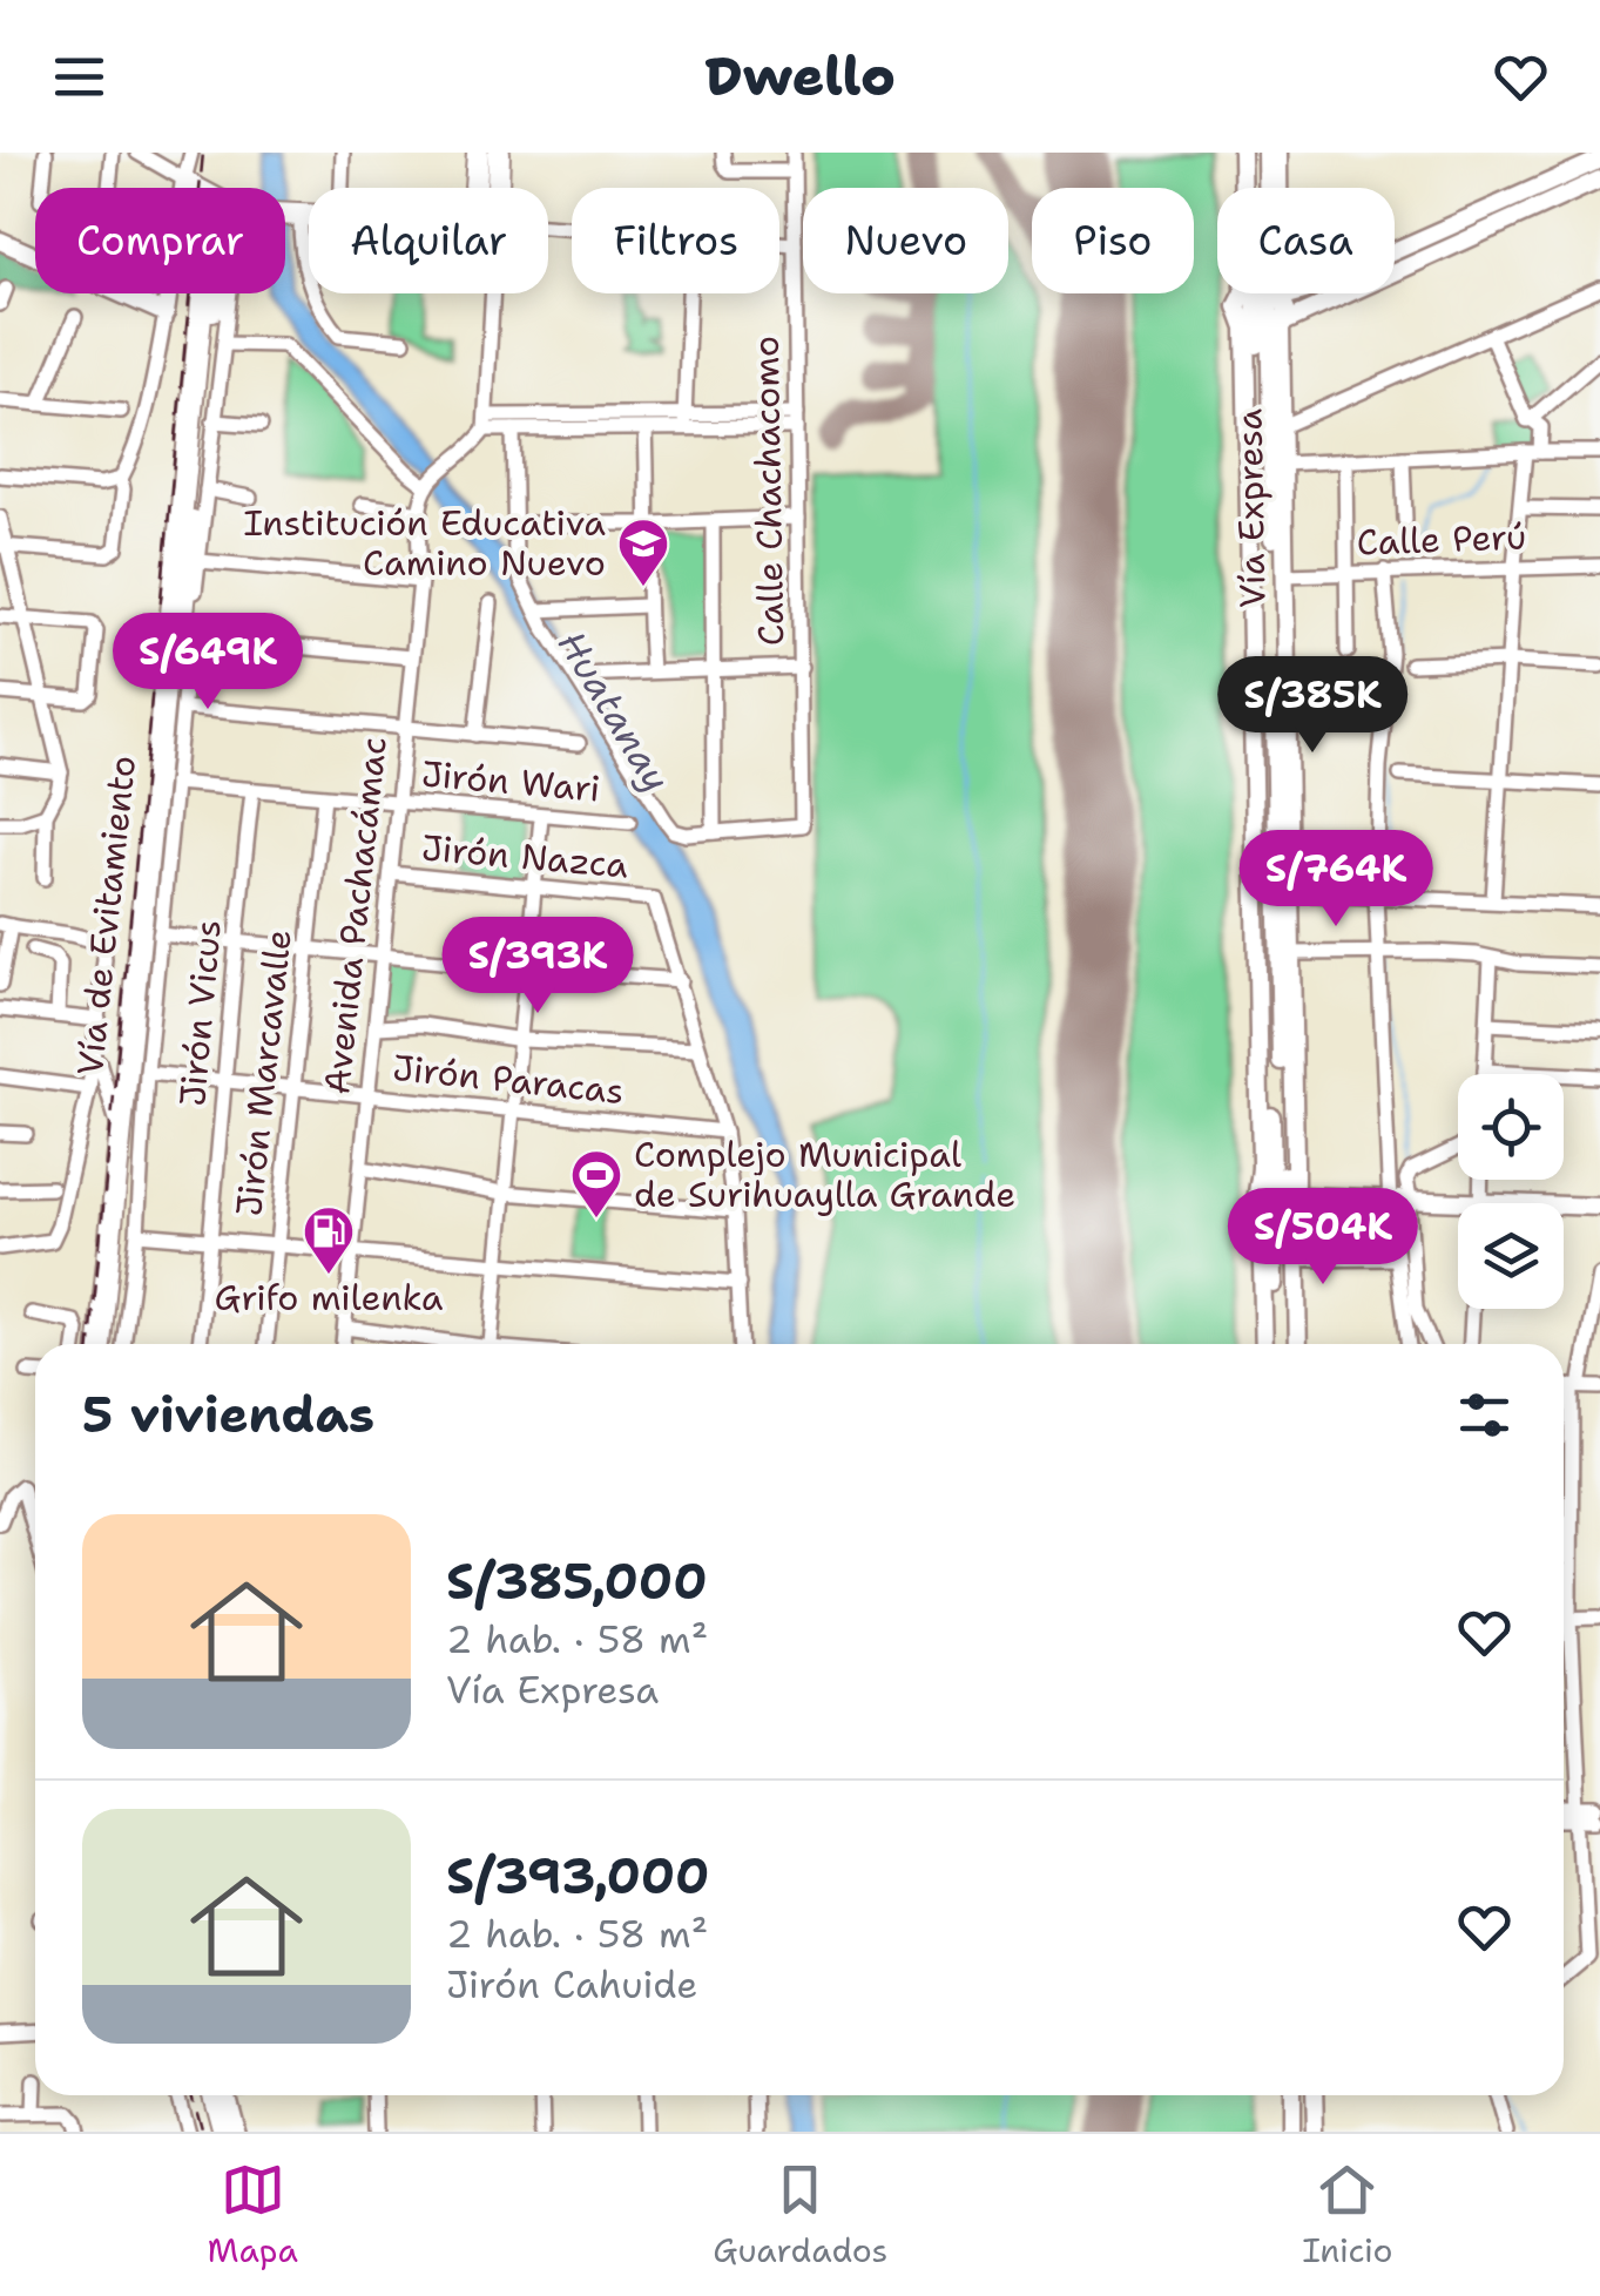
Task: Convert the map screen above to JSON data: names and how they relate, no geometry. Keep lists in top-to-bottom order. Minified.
{"streets":{"highway":["Vía de Evitamiento"],"main road":["Vía Expresa"],"street":["Calle Chachacomo","Calle Perú","Jirón Wari","Jirón Nazca","Avenida Pachacámac","Jirón Vicus","Jirón Marcavalle","Jirón Paracas"]},"crossings":[["Vía Expresa","Calle Perú"],["Jirón Wari","Avenida Pachacámac"],["Jirón Wari","Jirón Vicus"],["Jirón Wari","Jirón Marcavalle"],["Jirón Nazca","Avenida Pachacámac"],["Avenida Pachacámac","Jirón Paracas"],["Jirón Vicus","Jirón Paracas"],["Jirón Marcavalle","Jirón Paracas"]],"water":["Huatanay"],"places":{"school or university":["Institución Educativa Camino Nuevo"],"sports":["Complejo Municipal de Surihuaylla Grande"],"fuel station":["Grifo milenka"]},"page":{"header":"Dwello","chip":["Comprar","Alquilar","Filtros","Nuevo","Piso","Casa"],"price":["S/649K","S/385K","S/764K","S/393K","S/504K"],"heading":"5 viviendas","list":[{"name":"S/385,000","note":"2 hab. · 58 m² · Vía Expresa"},{"name":"S/393,000","note":"2 hab. · 58 m² · Jirón Cahuide"}],"tabs":["Mapa","Guardados","Inicio"]}}
